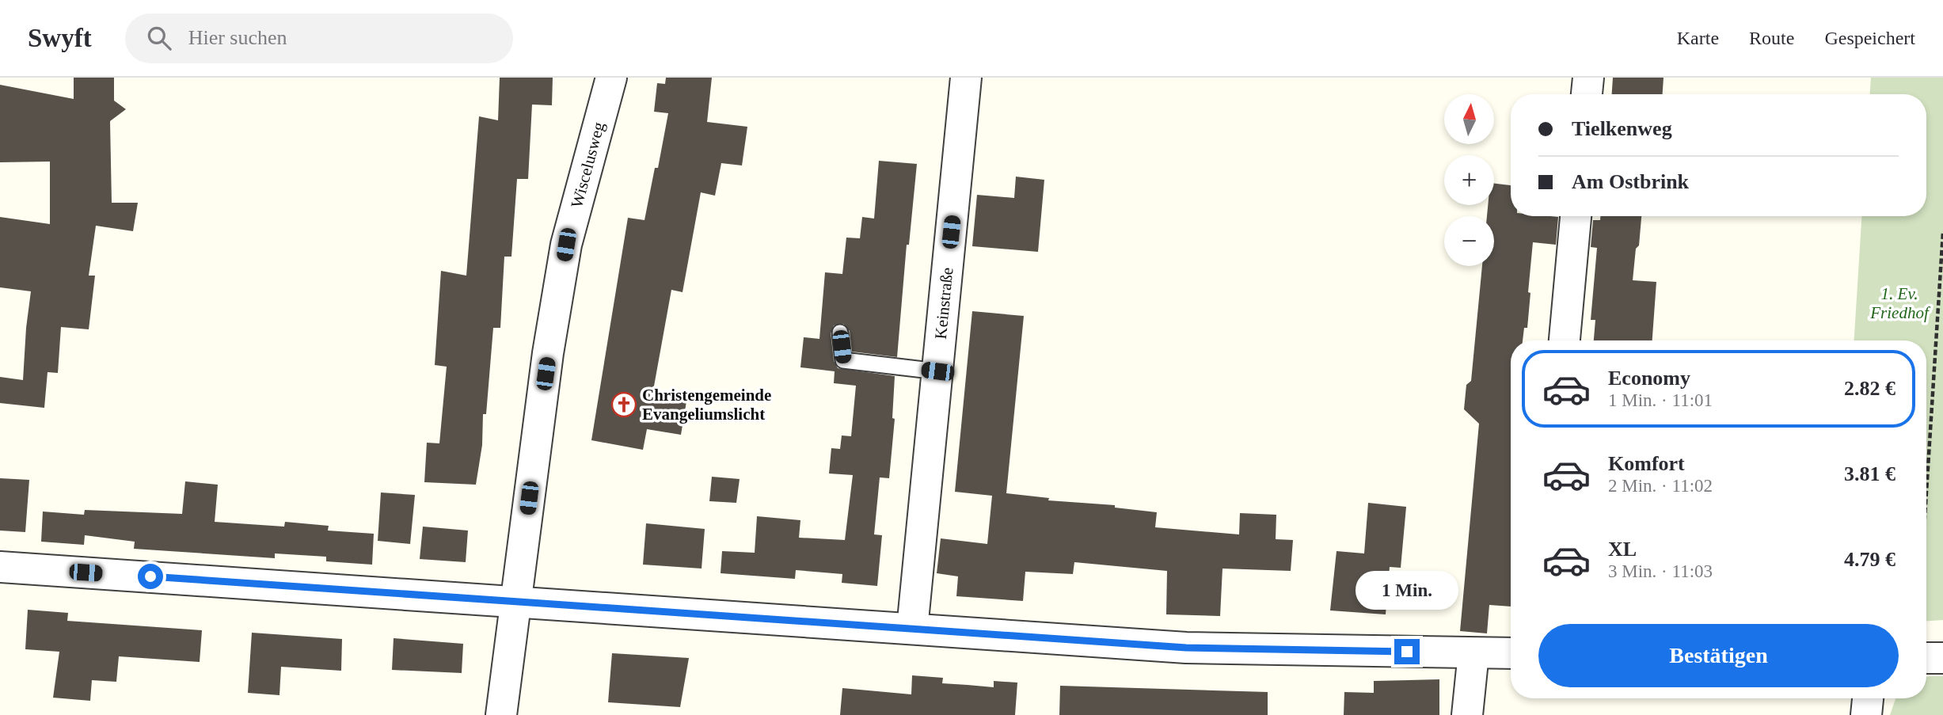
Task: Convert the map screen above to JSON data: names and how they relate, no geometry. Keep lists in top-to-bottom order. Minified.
{"streets":{"street":["Wiscelusweg","Keinstraße"]},"parks":["1. Ev. Friedhof"],"places":{"church":["Christengemeinde Evangeliumslicht"]},"north":"top","page":{"header":"Swyft","search":"Hier suchen","nav":["Karte","Route","Gespeichert"],"map_buttons":["+","−"],"banner":["Tielkenweg","Am Ostbrink"],"list":[{"name":"Economy","note":"1 Min. · 11:01","value":"2.82 €"},{"name":"Komfort","note":"2 Min. · 11:02","value":"3.81 €"},{"name":"XL","note":"3 Min. · 11:03","value":"4.79 €"}],"bubble":"1 Min.","buttons":"Bestätigen"}}
